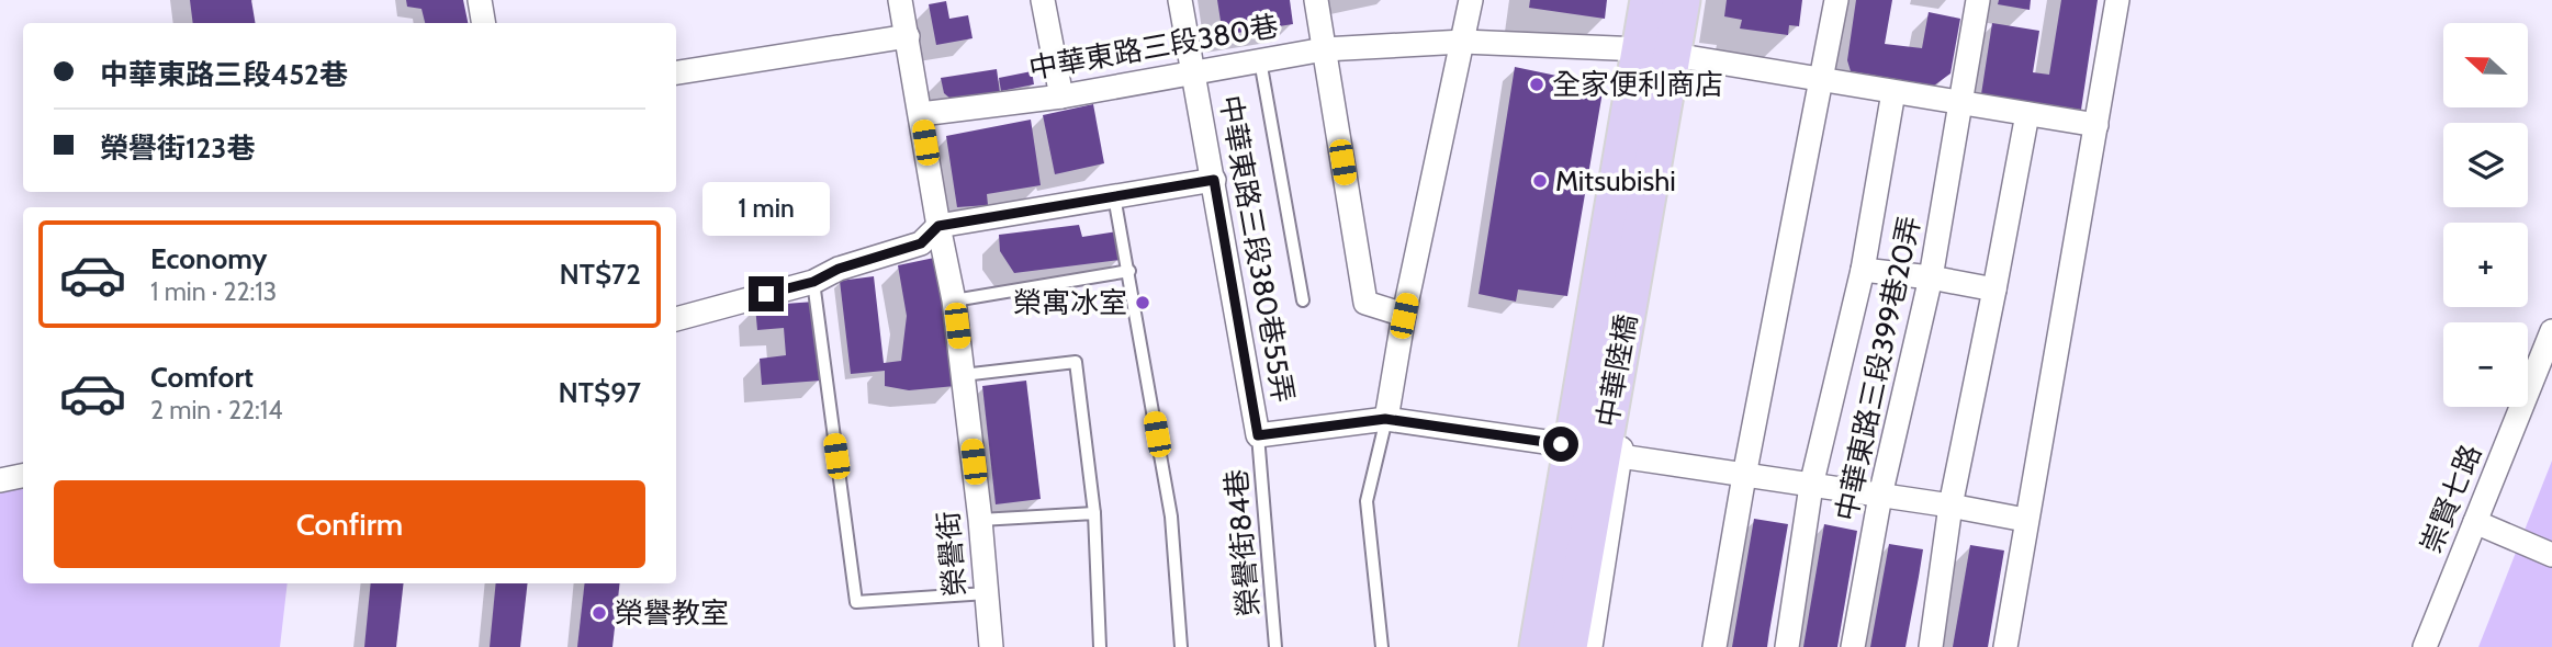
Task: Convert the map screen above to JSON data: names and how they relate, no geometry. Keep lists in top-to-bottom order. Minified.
{"streets":{"main road":["中華陸橋"],"street":["中華東路三段380巷","中華東路三段380巷55弄","中華東路三段399巷20弄","崇賢七路","榮譽街"],"lane":["榮譽街84巷"]},"crossings":[["中華東路三段380巷","中華東路三段380巷55弄"],["中華東路三段380巷","中華東路三段399巷20弄"],["中華東路三段380巷","榮譽街"],["中華東路三段380巷55弄","榮譽街84巷"]],"places":["全家便利商店","Mitsubishi","榮寓冰室","榮譽教室"],"north":"left","page":{"map_buttons":["+","−"],"banner":["中華東路三段452巷","榮譽街123巷"],"bubble":"1 min","list":[{"name":"Economy","note":"1 min · 22:13","value":"NT$72"},{"name":"Comfort","note":"2 min · 22:14","value":"NT$97"}],"buttons":"Confirm"}}
